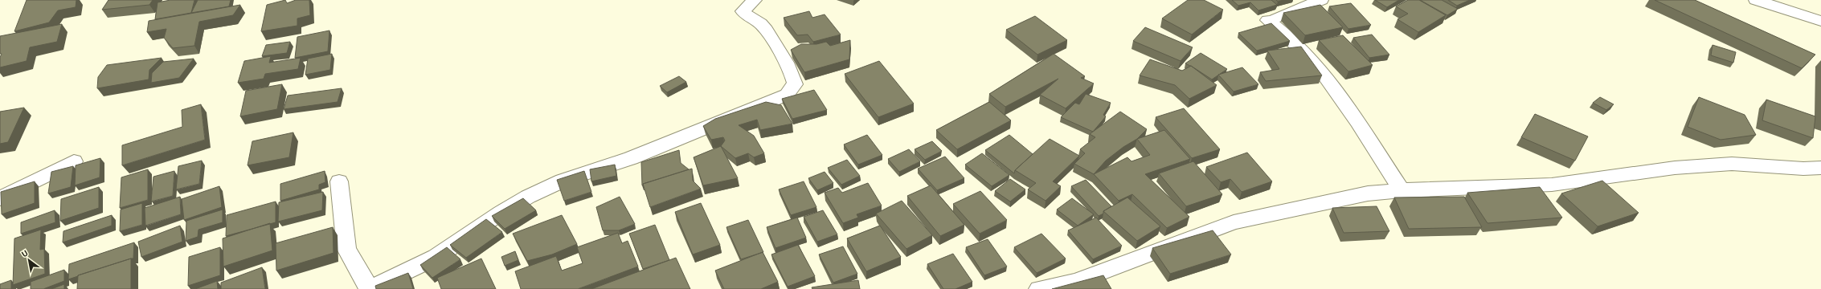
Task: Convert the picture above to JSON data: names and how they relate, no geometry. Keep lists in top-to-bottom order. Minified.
{"north":"top left"}
